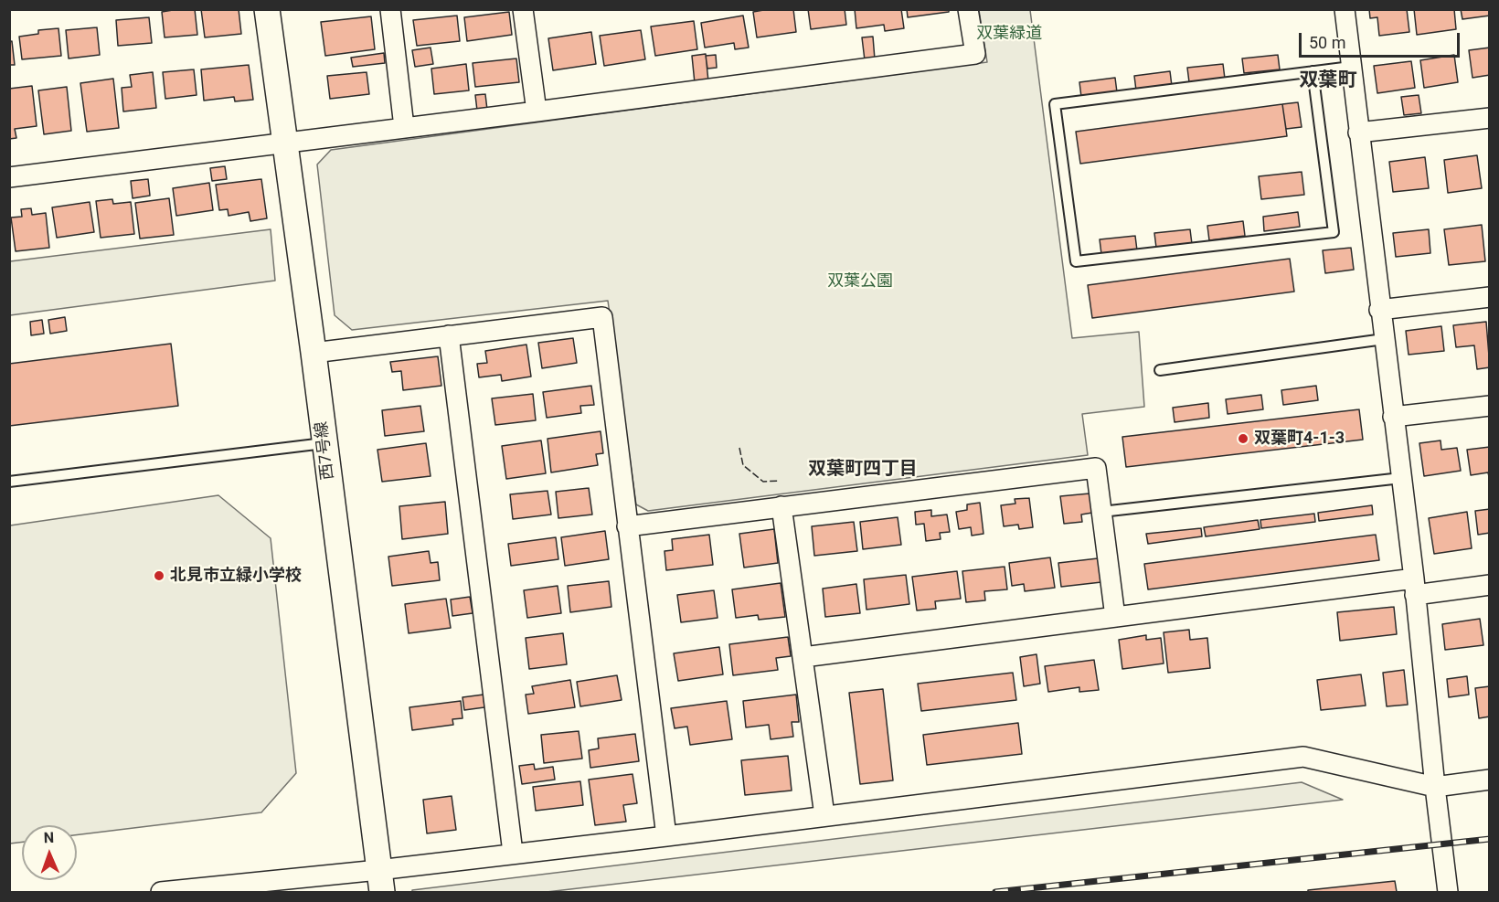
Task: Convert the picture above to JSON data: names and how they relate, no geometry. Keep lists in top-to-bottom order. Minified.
{"streets":{"street":["西7号線"]},"districts":["双葉町","双葉町四丁目"],"parks":["双葉緑道","双葉公園"],"places":["双葉町4-1-3","北見市立緑小学校"],"scale_bar":"50 m","north":"top"}
